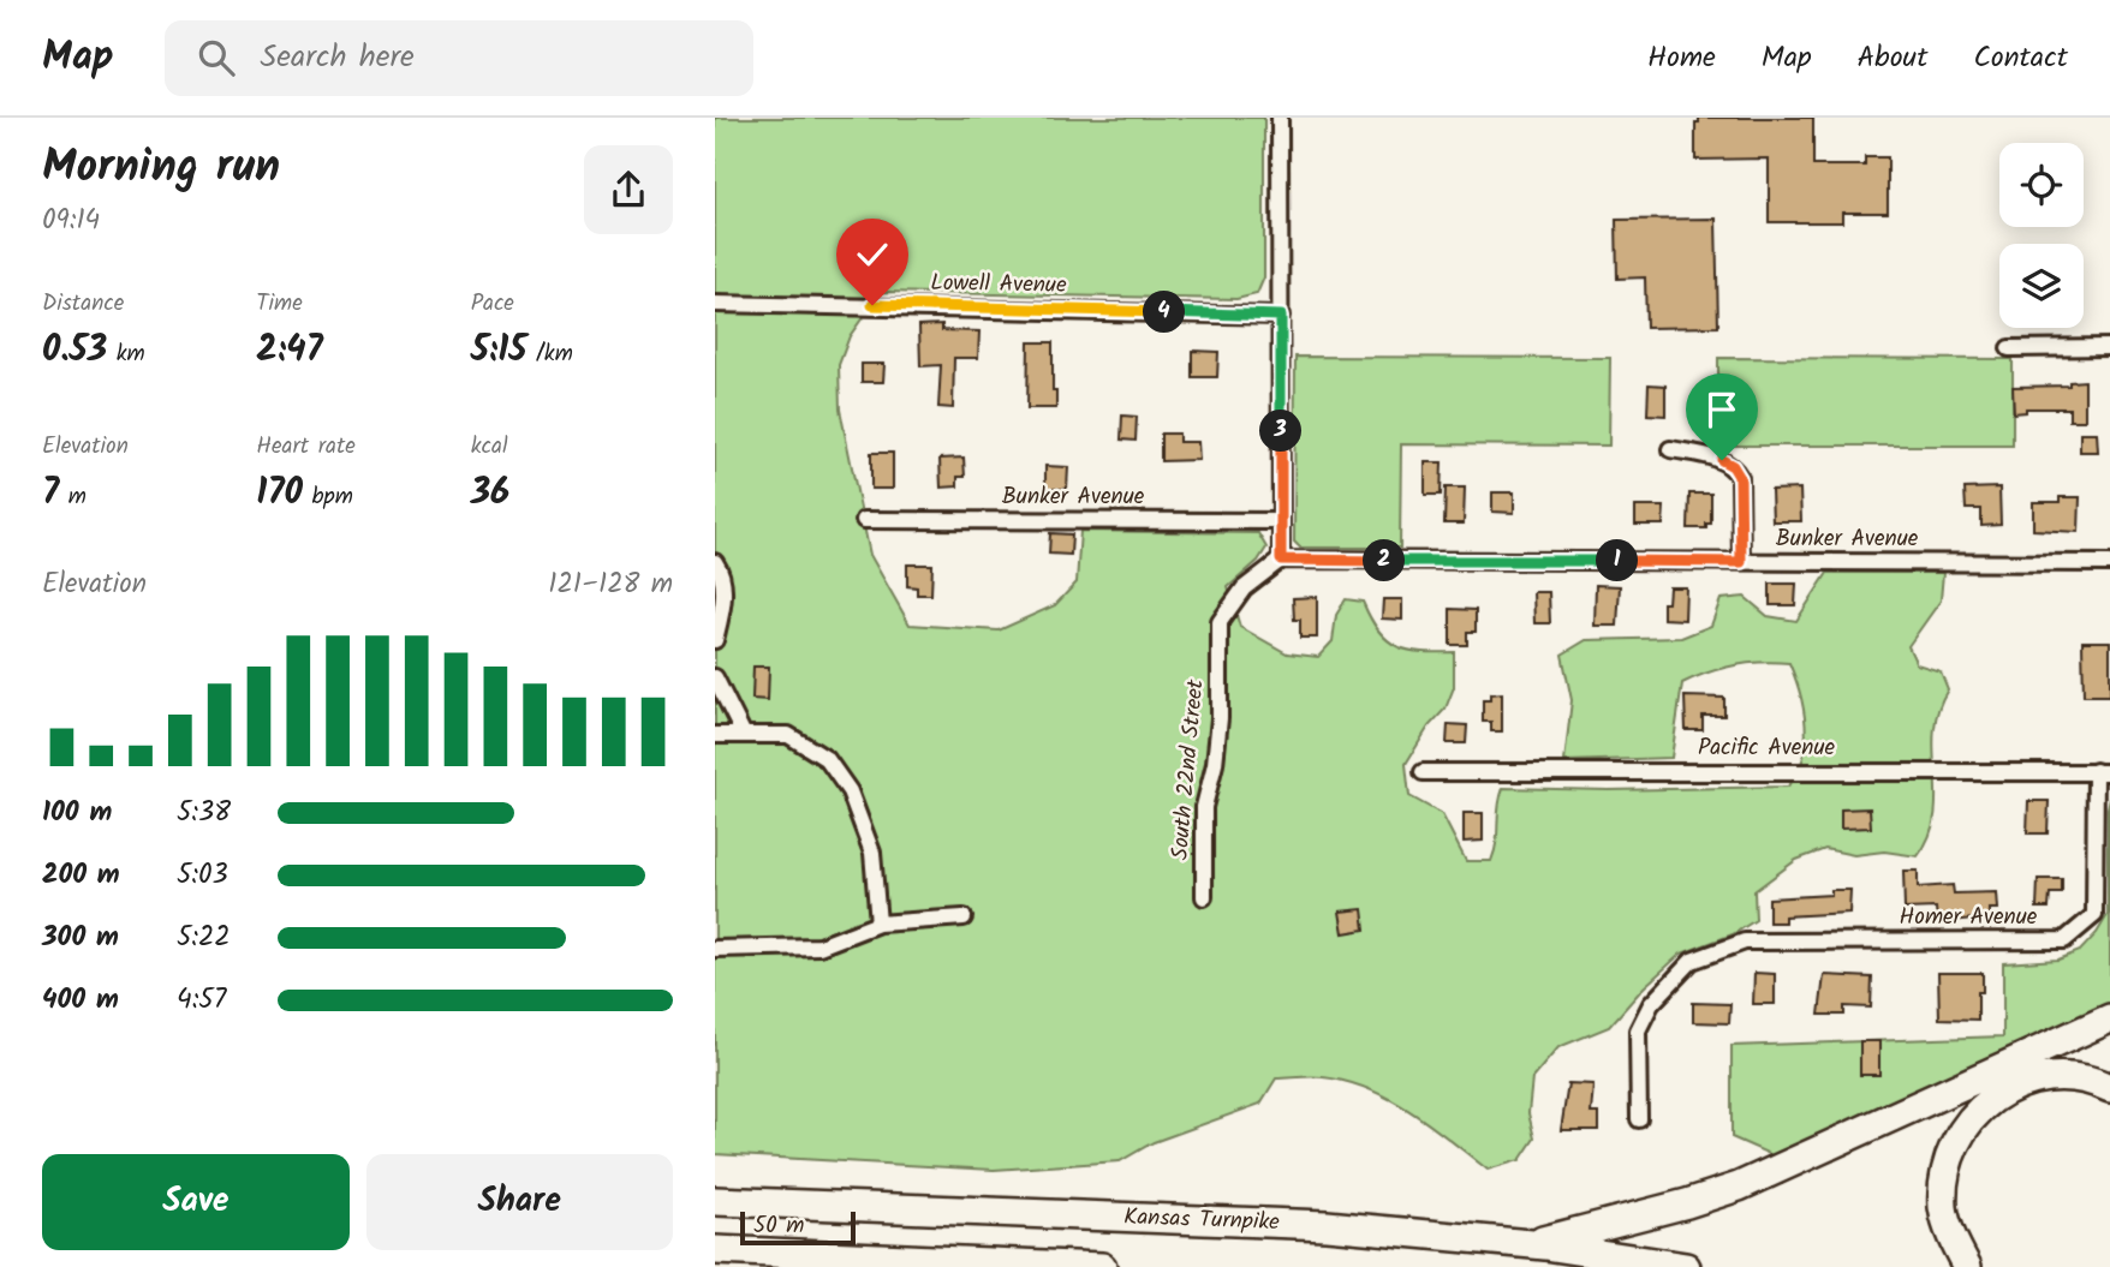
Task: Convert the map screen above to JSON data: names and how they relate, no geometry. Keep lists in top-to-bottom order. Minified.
{"streets":{"highway":["Kansas Turnpike"],"street":["Lowell Avenue","Bunker Avenue","Pacific Avenue","South 22nd Street","Homer Avenue"]},"crossings":[["Bunker Avenue","South 22nd Street"],["Pacific Avenue","Homer Avenue"]],"scale_bar":"50 m","page":{"header":"Map","search":"Search here","nav":["Home","Map","About","Contact"],"heading":["Morning run","09:14"],"stats":[["Distance","0.53 km"],["Time","2:47"],["Pace","5:15 /km"],["Elevation","7 m"],["Heart rate","170 bpm"],["kcal","36"]],"pins":["4","3","1","2"],"chart":["Elevation","121–128 m"],"list":[{"name":"100 m","note":"5:38"},{"name":"200 m","note":"5:03"},{"name":"300 m","note":"5:22"},{"name":"400 m","note":"4:57"}],"buttons":["Save","Share"],"scale":"50 m"}}
